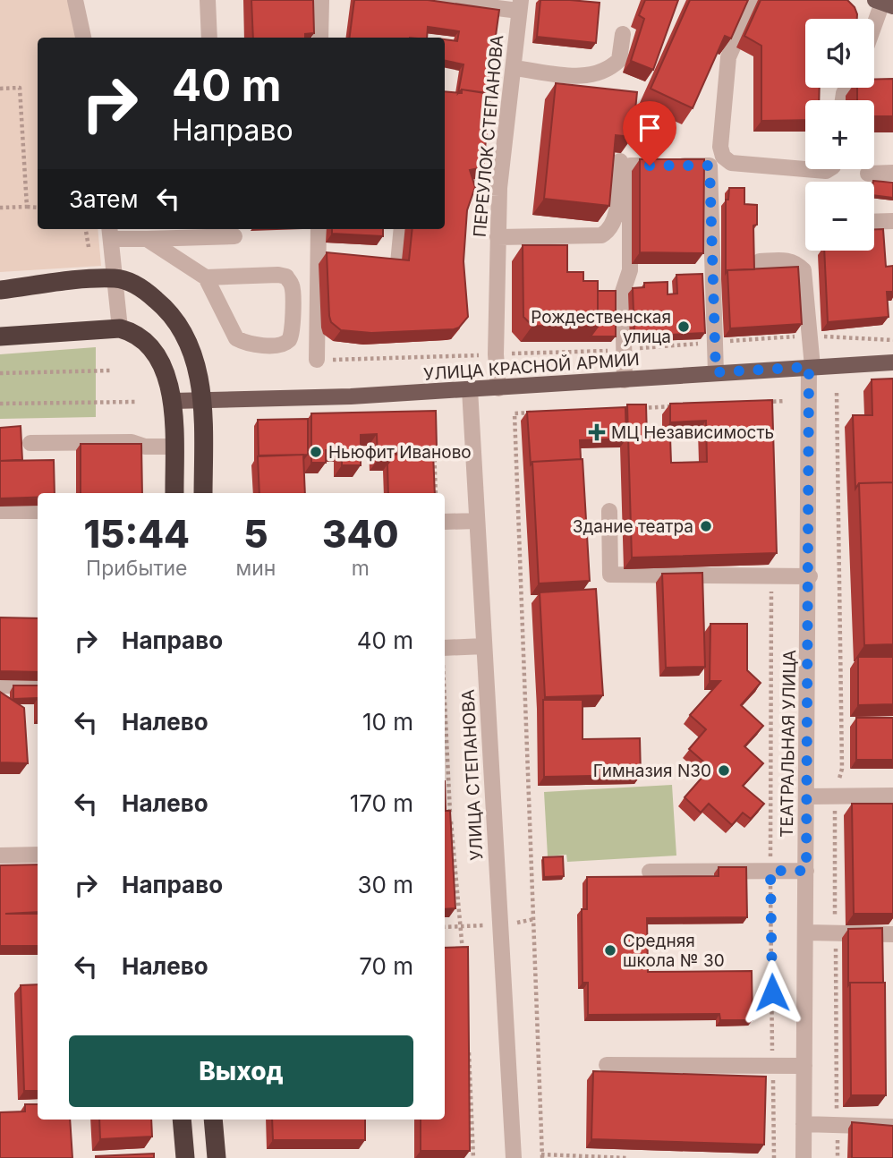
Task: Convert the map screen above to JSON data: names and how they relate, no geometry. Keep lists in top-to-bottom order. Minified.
{"streets":{"main road":["УЛИЦА КРАСНОЙ АРМИИ"],"street":["ПЕРЕУЛОК СТЕПАНОВА","ТЕАТРАЛЬНАЯ УЛИЦА","УЛИЦА СТЕПАНОВА"]},"crossings":[["ПЕРЕУЛОК СТЕПАНОВА","УЛИЦА КРАСНОЙ АРМИИ"],["УЛИЦА КРАСНОЙ АРМИИ","ТЕАТРАЛЬНАЯ УЛИЦА"],["УЛИЦА КРАСНОЙ АРМИИ","УЛИЦА СТЕПАНОВА"]],"places":{"other":["Рождественская улица","Ньюфит Иваново","Здание театра","Гимназия N30","Средняя школа № 30"],"health":["МЦ Независимость"]},"page":{"map_buttons":["+","−"],"turn":["40 m","Направо"],"then":"Затем","eta":["15:44","Прибытие","5","мин","340","m"],"list":[{"name":"Направо","value":"40 m"},{"name":"Налево","value":"10 m"},{"name":"Налево","value":"170 m"},{"name":"Направо","value":"30 m"},{"name":"Налево","value":"70 m"}],"buttons":"Выход"}}
